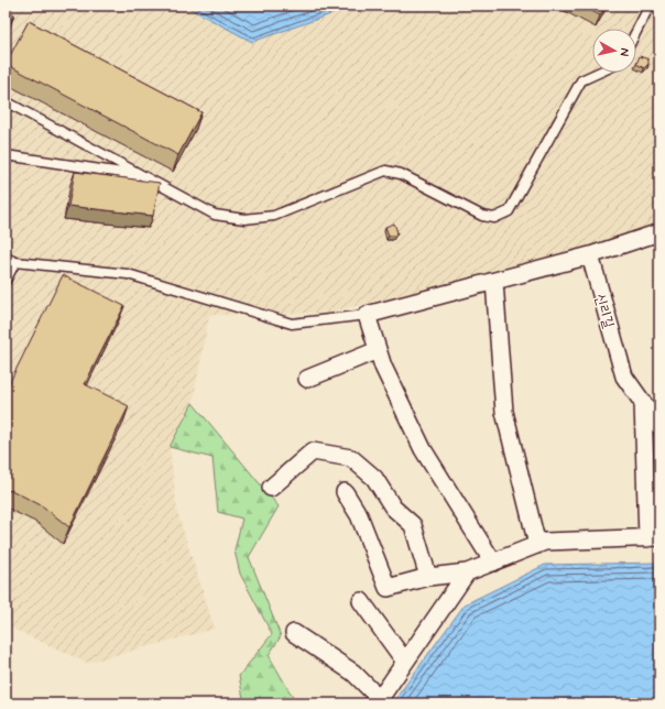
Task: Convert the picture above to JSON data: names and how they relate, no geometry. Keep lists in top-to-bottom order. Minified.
{"streets":{"street":["신리길"]},"north":"right"}
